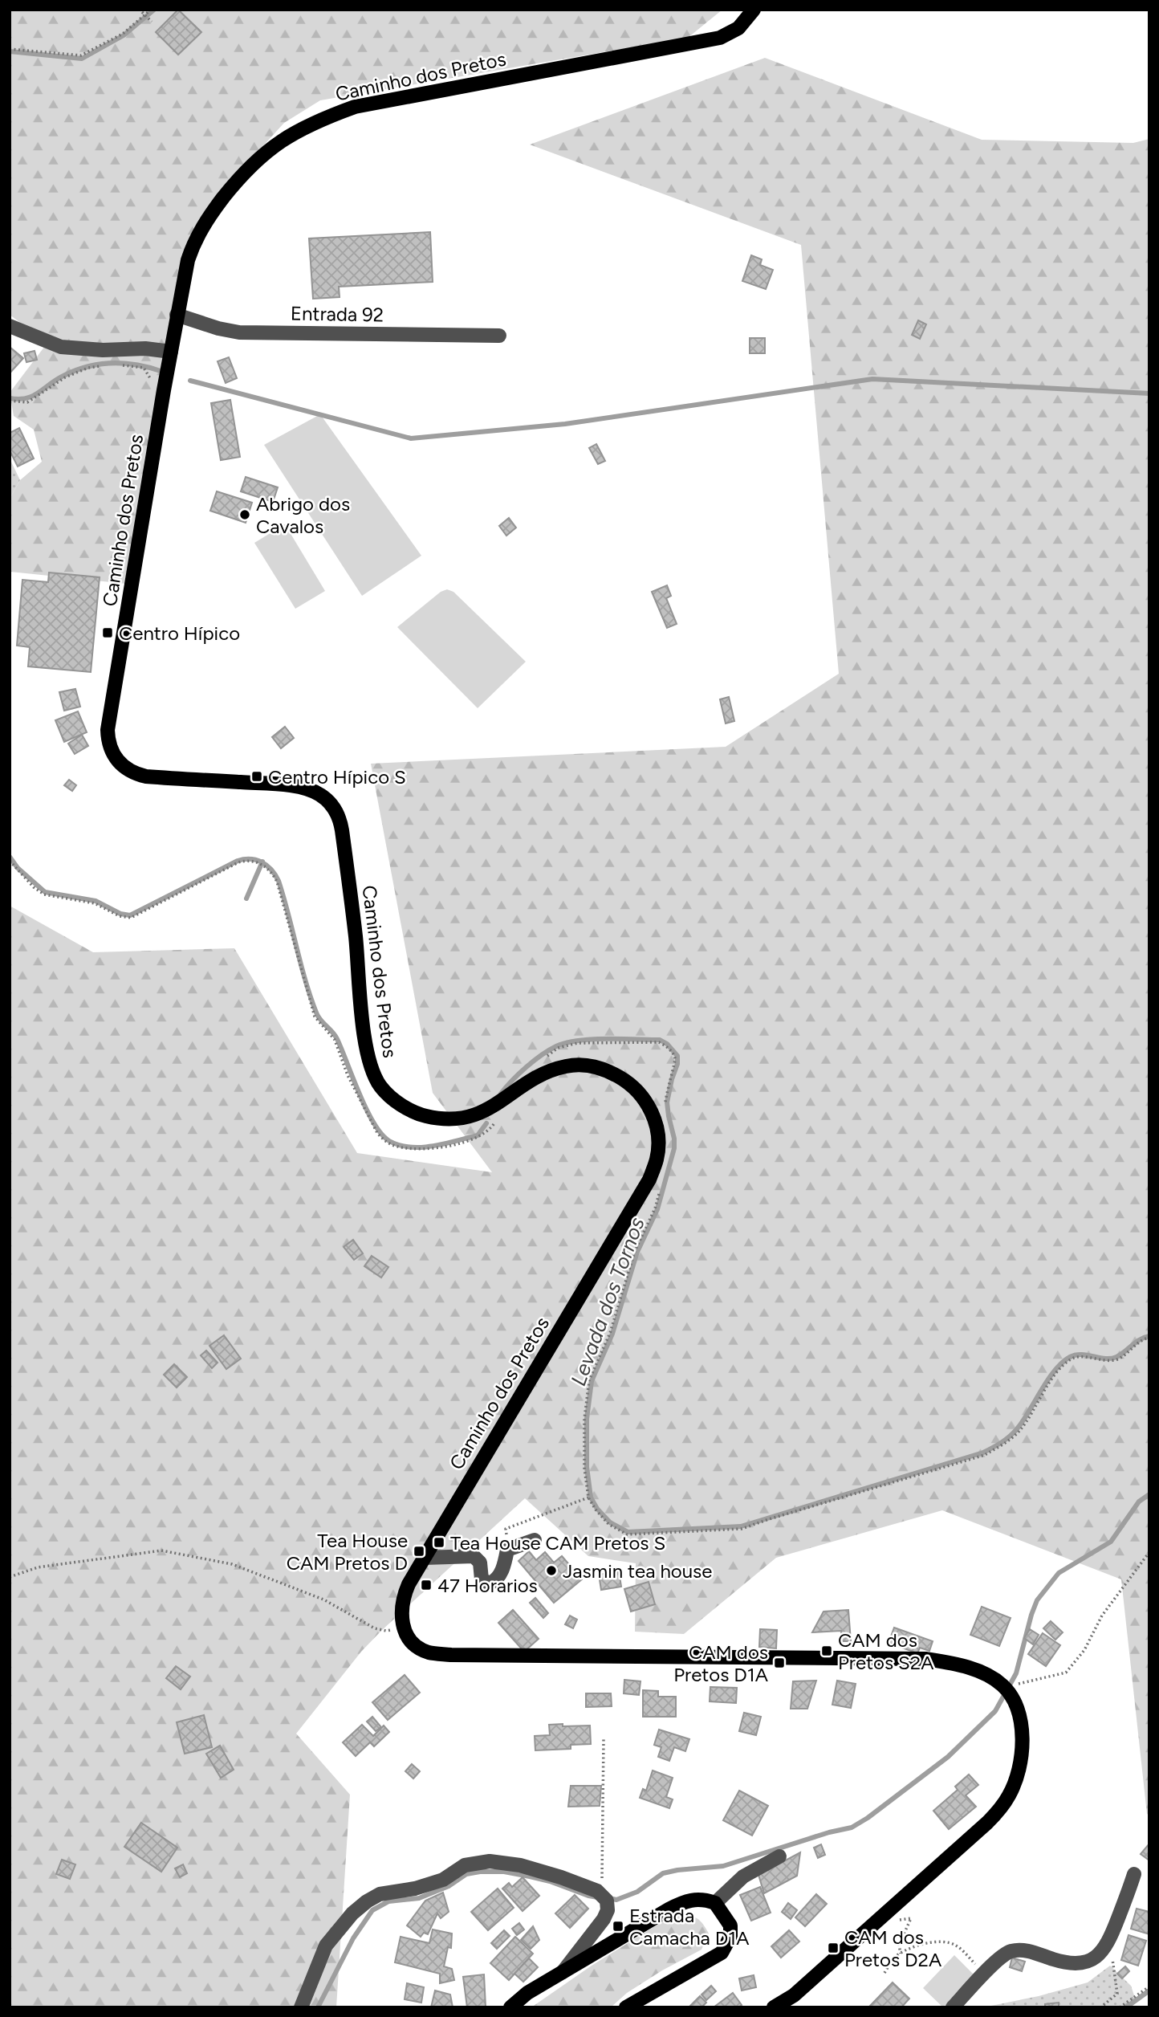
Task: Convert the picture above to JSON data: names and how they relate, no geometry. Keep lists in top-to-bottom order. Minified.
{"streets":{"main road":["Caminho dos Pretos"],"street":["Entrada 92"]},"crossings":[["Caminho dos Pretos","Entrada 92"]],"water":["Levada dos Tornos"],"places":{"other":["Abrigo dos Cavalos","Jasmin tea house"],"transit":["Centro Hípico","Centro Hípico S","Tea House CAM Pretos S","Tea House CAM Pretos D","47 Horarios","CAM dos Pretos S2A","CAM dos Pretos D1A","Estrada Camacha D1A","CAM dos Pretos D2A"]}}
